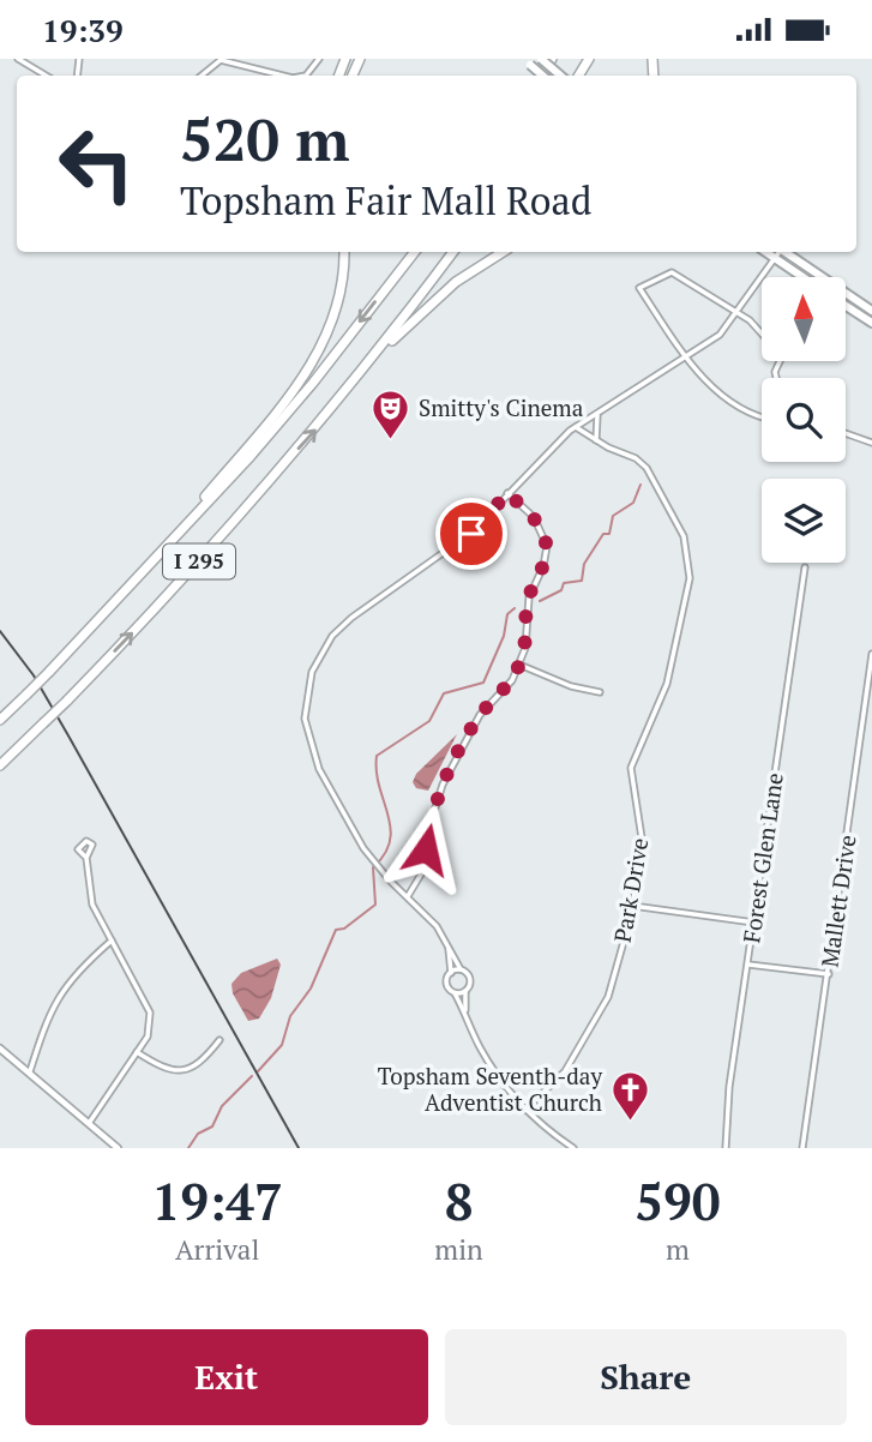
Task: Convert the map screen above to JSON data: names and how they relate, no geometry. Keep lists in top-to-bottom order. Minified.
{"streets":{"highway":["I 295"],"street":["Forest Glen Lane","Park Drive","Mallett Drive"]},"places":{"theatre":["Smitty's Cinema"],"church":["Topsham Seventh-day Adventist Church"]},"north":"top","page":{"status":"19:39","turn":["520 m","Topsham Fair Mall Road"],"eta":["19:47","Arrival","8","min","590","m"],"buttons":["Exit","Share"]}}
